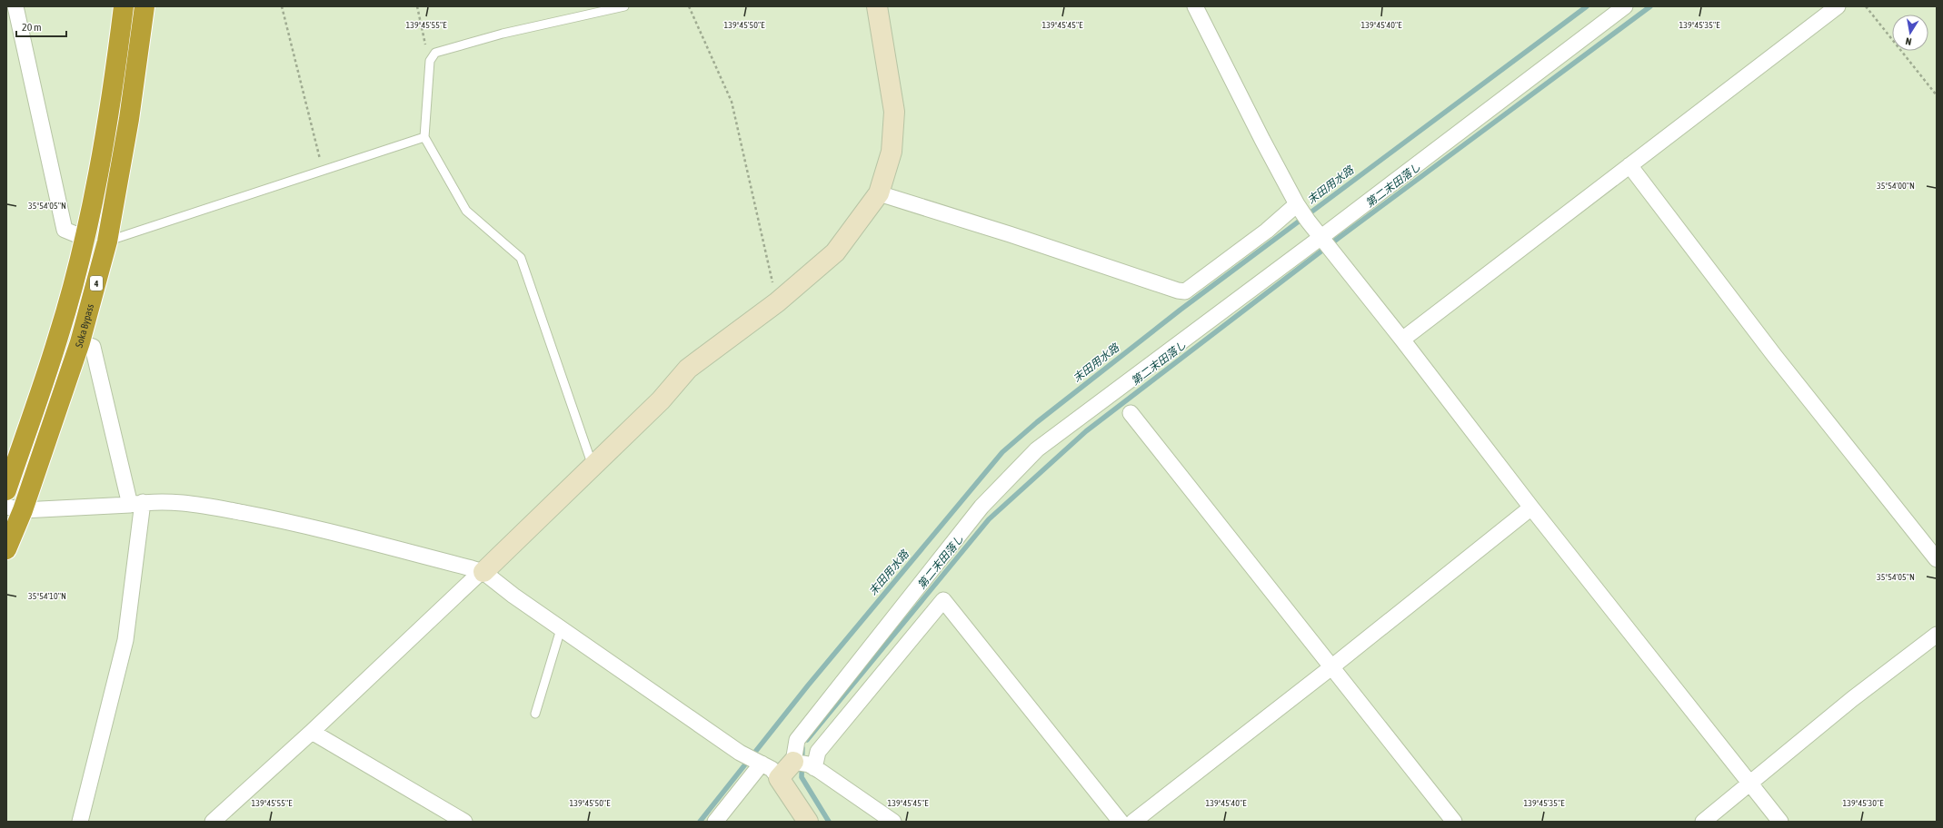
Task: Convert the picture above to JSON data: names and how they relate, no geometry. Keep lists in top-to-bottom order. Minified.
{"streets":{"highway":["4","Soka Bypass"]},"water":["末田用水路","第二末田落し"],"scale_bar":"20 m","north":"bottom","coordinates":["139°45'55\"E","139°45'50\"E","139°45'45\"E","139°45'40\"E","139°45'35\"E","35°54'00\"N","35°54'05\"N","35°54'10\"N","139°45'30\"E"]}
